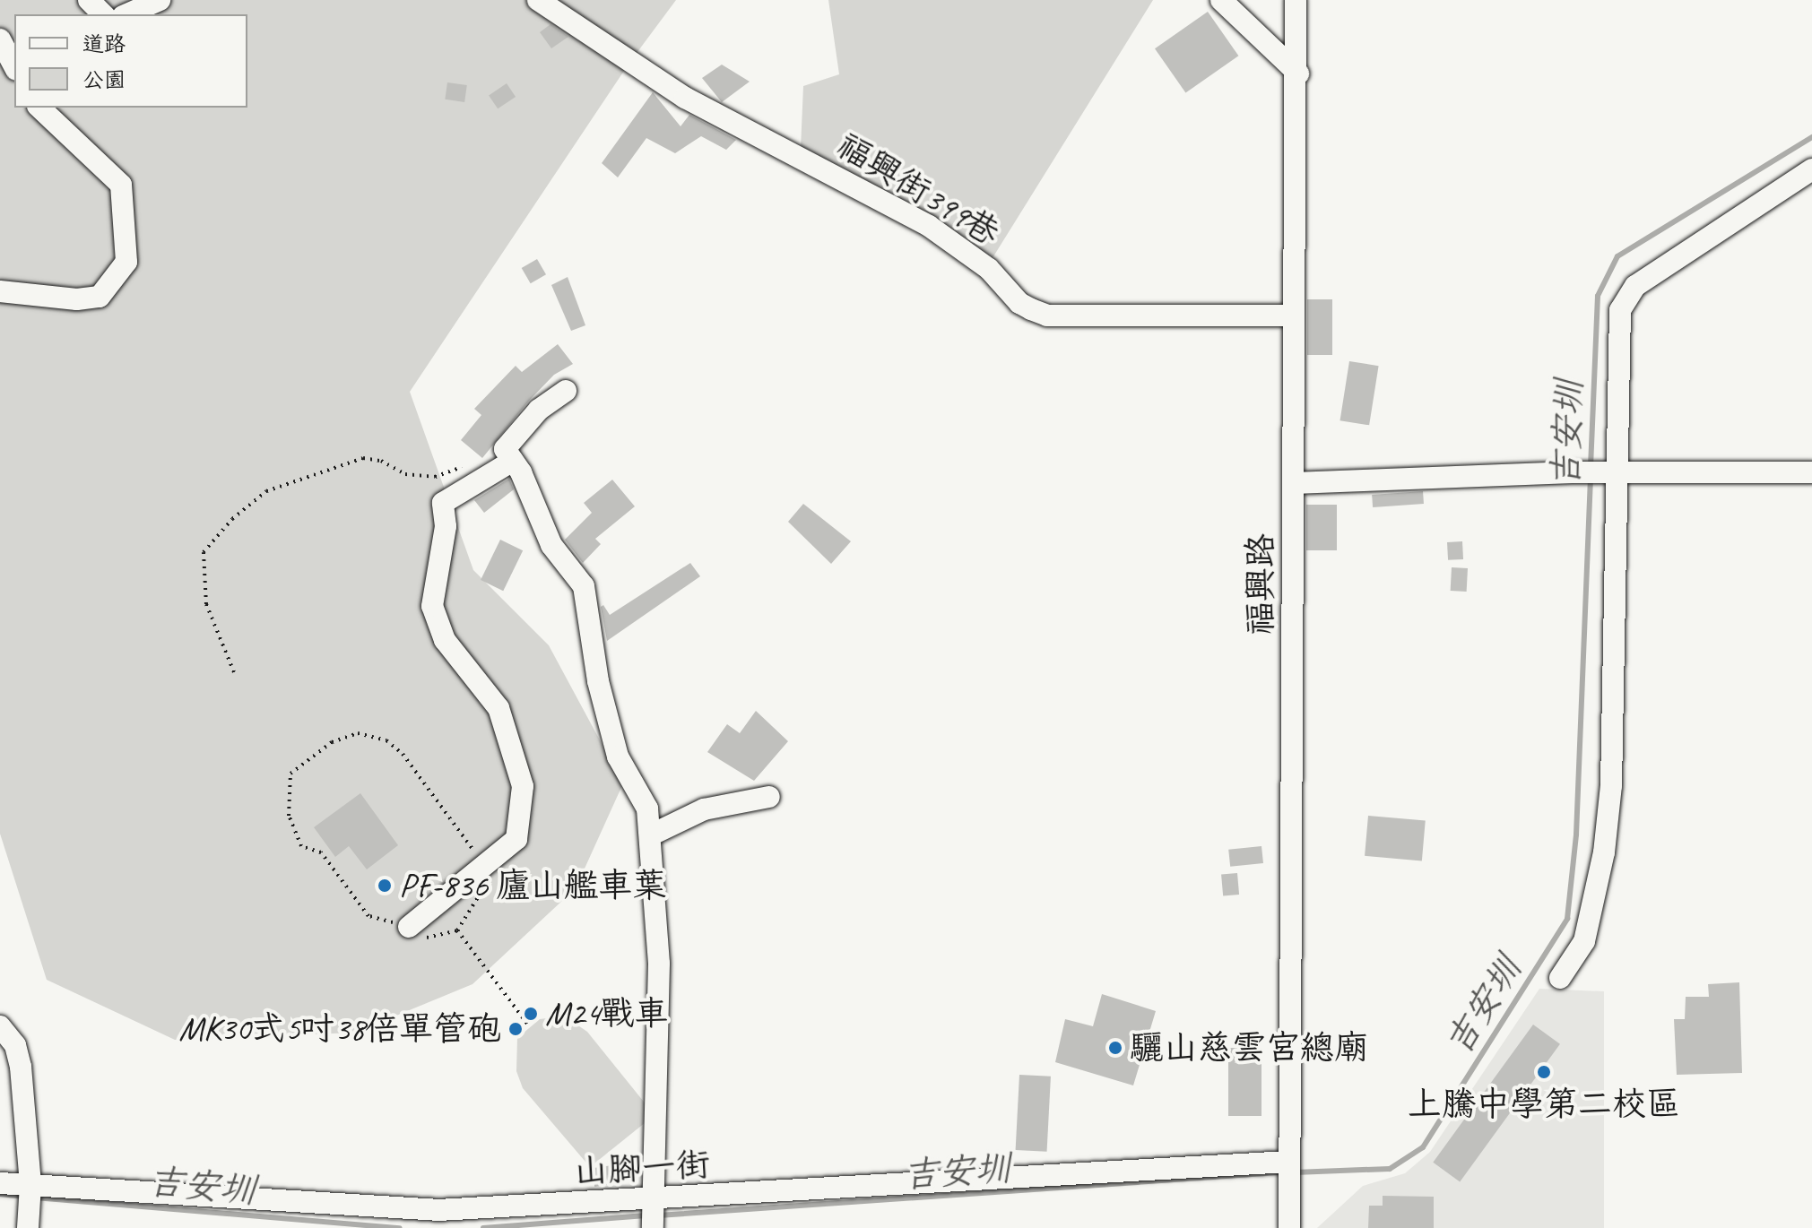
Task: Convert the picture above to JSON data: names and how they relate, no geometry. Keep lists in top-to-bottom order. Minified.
{"streets":{"street":["福興街399巷","福興路","山腳一街"]},"crossings":[["福興街399巷","福興路"],["福興路","山腳一街"]],"water":["吉安圳"],"places":["PF-836 廬山艦車葉","M24戰車","MK30式5吋38倍單管砲","驪山慈雲宮總廟","上騰中學第二校區"],"legend":["道路","公園"]}
